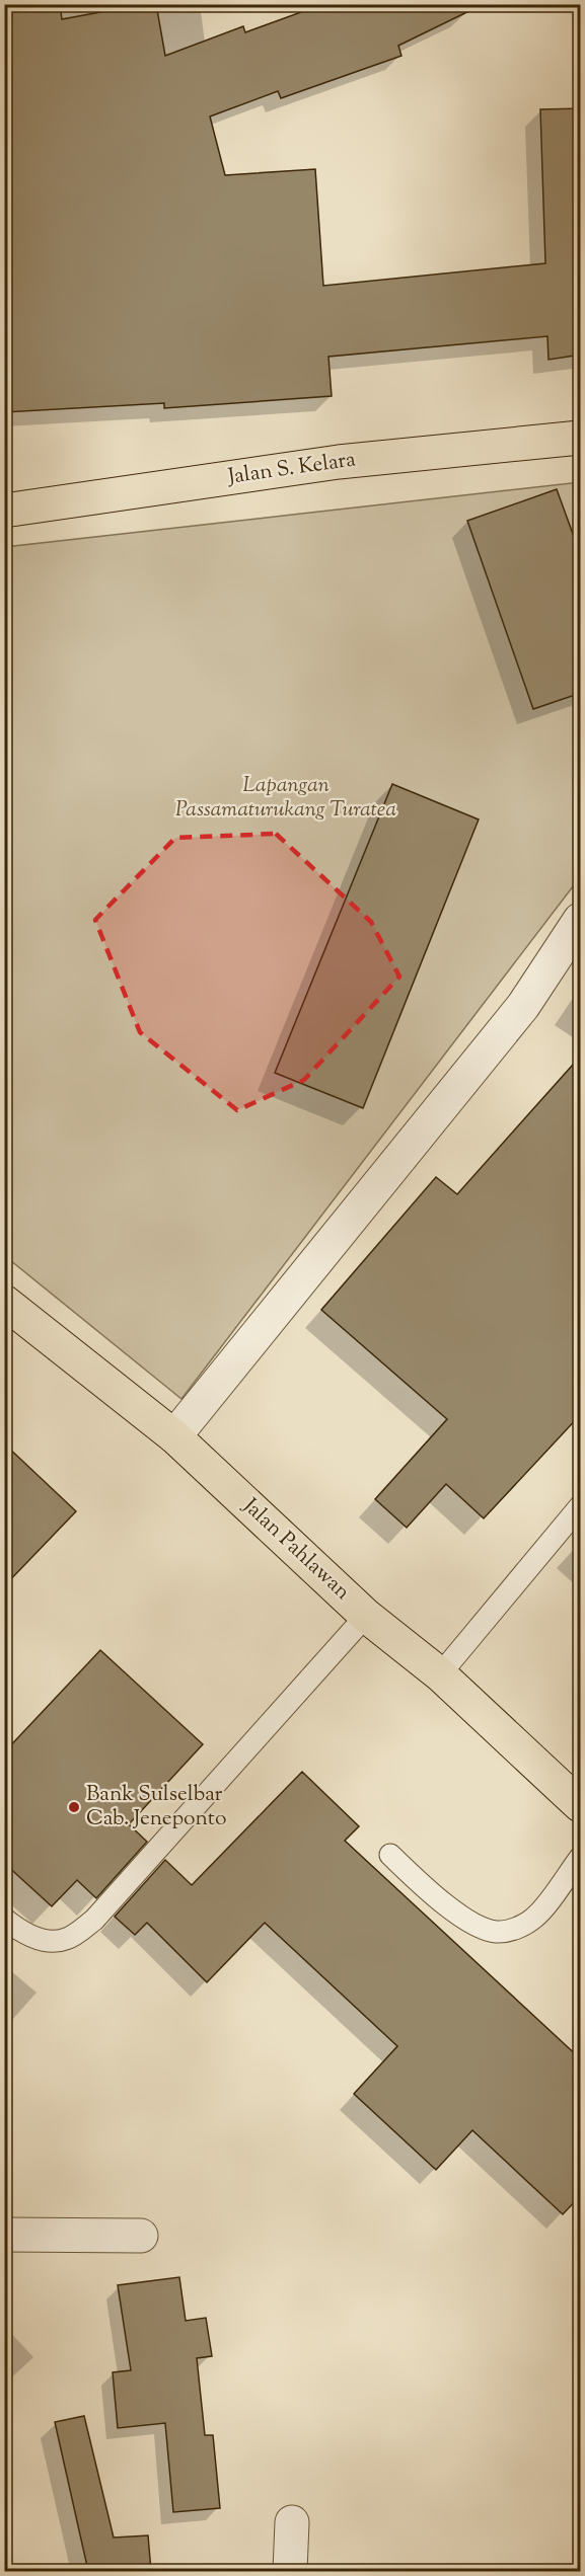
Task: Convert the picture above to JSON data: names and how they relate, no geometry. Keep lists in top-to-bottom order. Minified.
{"streets":{"main road":["Jalan S. Kelara","Jalan Pahlawan"]},"parks":["Lapangan Passamaturukang Turatea"],"places":["Bank Sulselbar Cab. Jeneponto"]}
